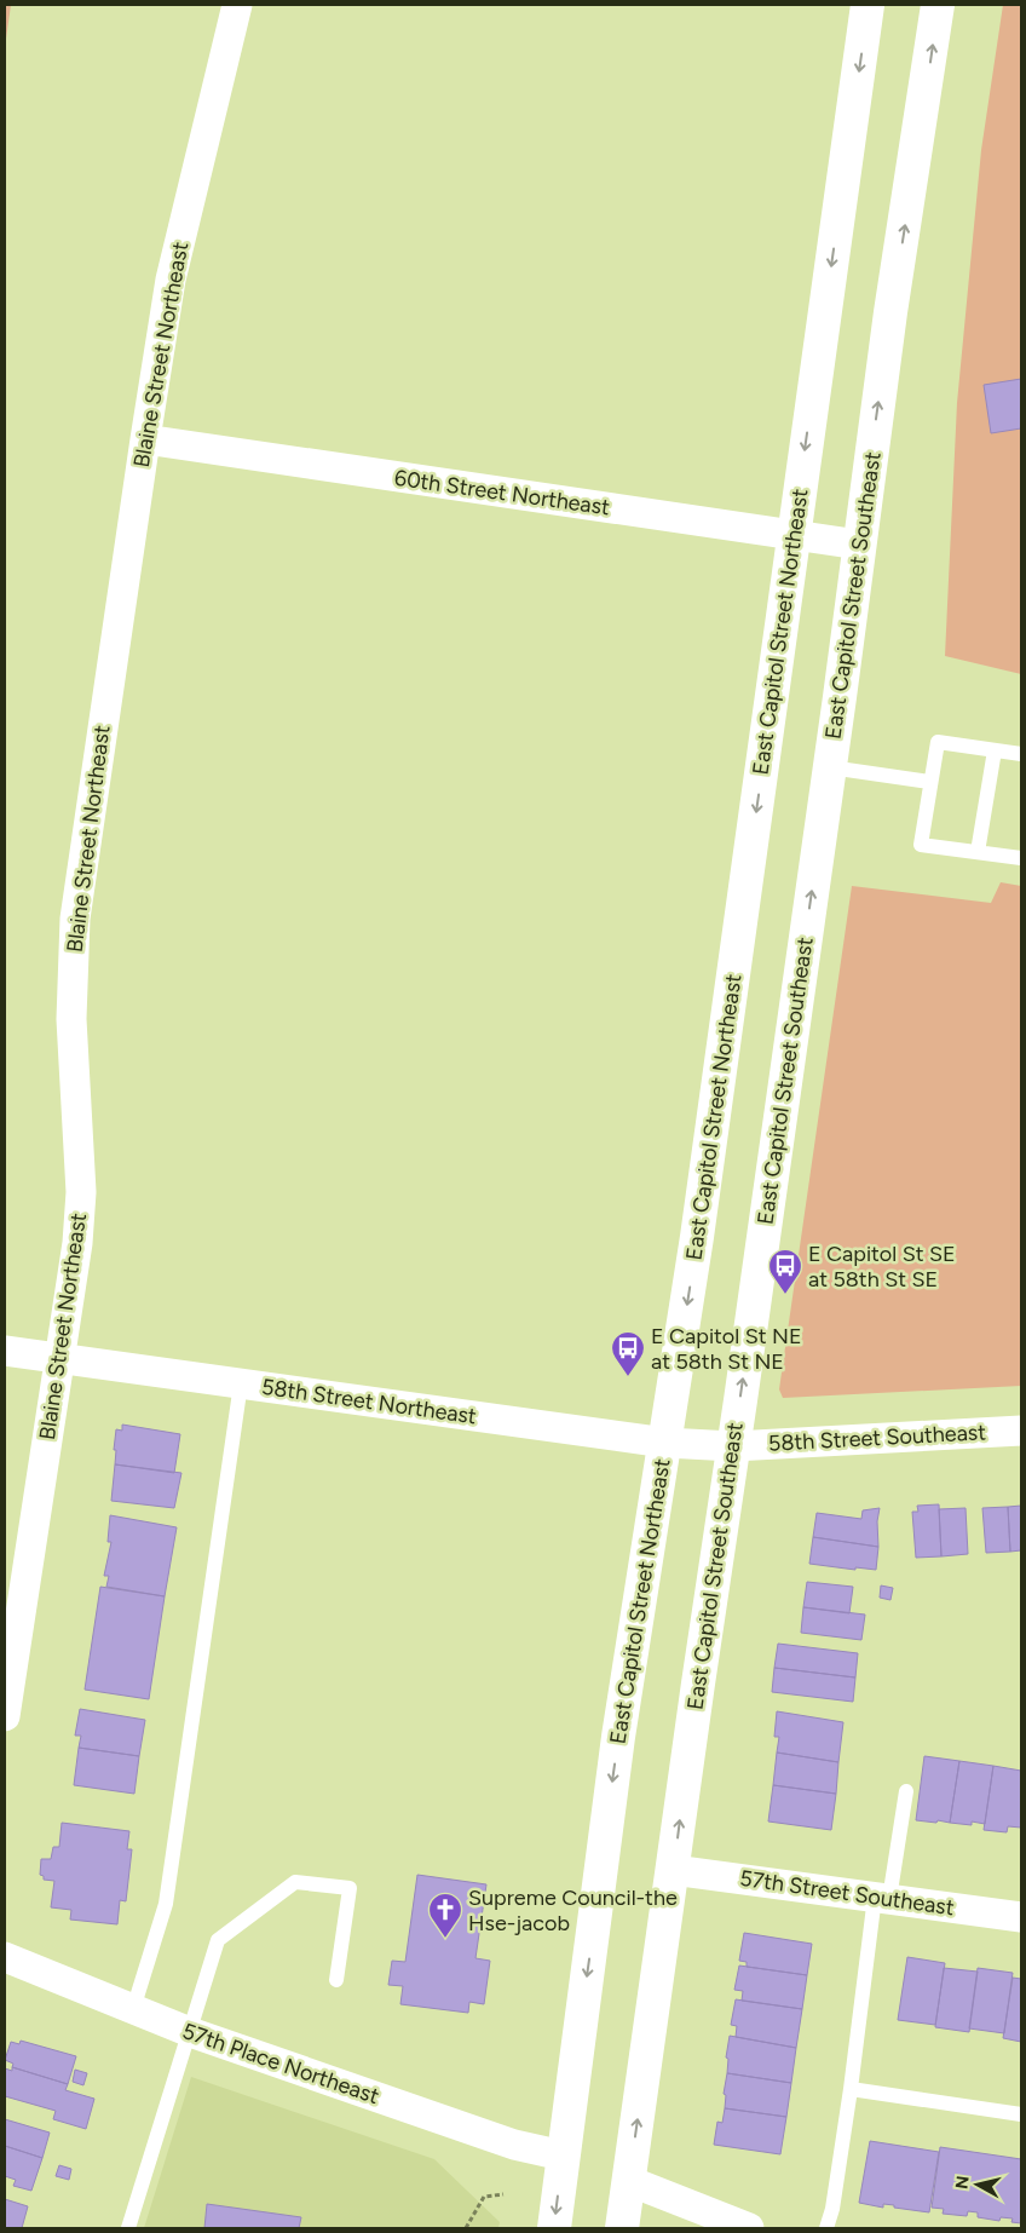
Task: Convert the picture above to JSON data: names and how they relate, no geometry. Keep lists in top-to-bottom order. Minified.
{"streets":{"main road":["East Capitol Street Southeast","East Capitol Street Northeast"],"street":["Blaine Street Northeast","60th Street Northeast","58th Street Northeast","58th Street Southeast","57th Street Southeast","57th Place Northeast"]},"crossings":[["Blaine Street Northeast","60th Street Northeast"],["Blaine Street Northeast","58th Street Northeast"],["60th Street Northeast","East Capitol Street Southeast"],["60th Street Northeast","East Capitol Street Northeast"],["East Capitol Street Southeast","58th Street Northeast"],["East Capitol Street Southeast","58th Street Southeast"],["East Capitol Street Southeast","57th Street Southeast"],["East Capitol Street Northeast","58th Street Northeast"],["East Capitol Street Northeast","57th Place Northeast"],["58th Street Northeast","58th Street Southeast"]],"one_way":["East Capitol Street Southeast","East Capitol Street Northeast"],"places":{"bus stop":["E Capitol St SE at 58th St SE","E Capitol St NE at 58th St NE"],"church":["Supreme Council-the Hse-jacob"]},"north":"left"}
